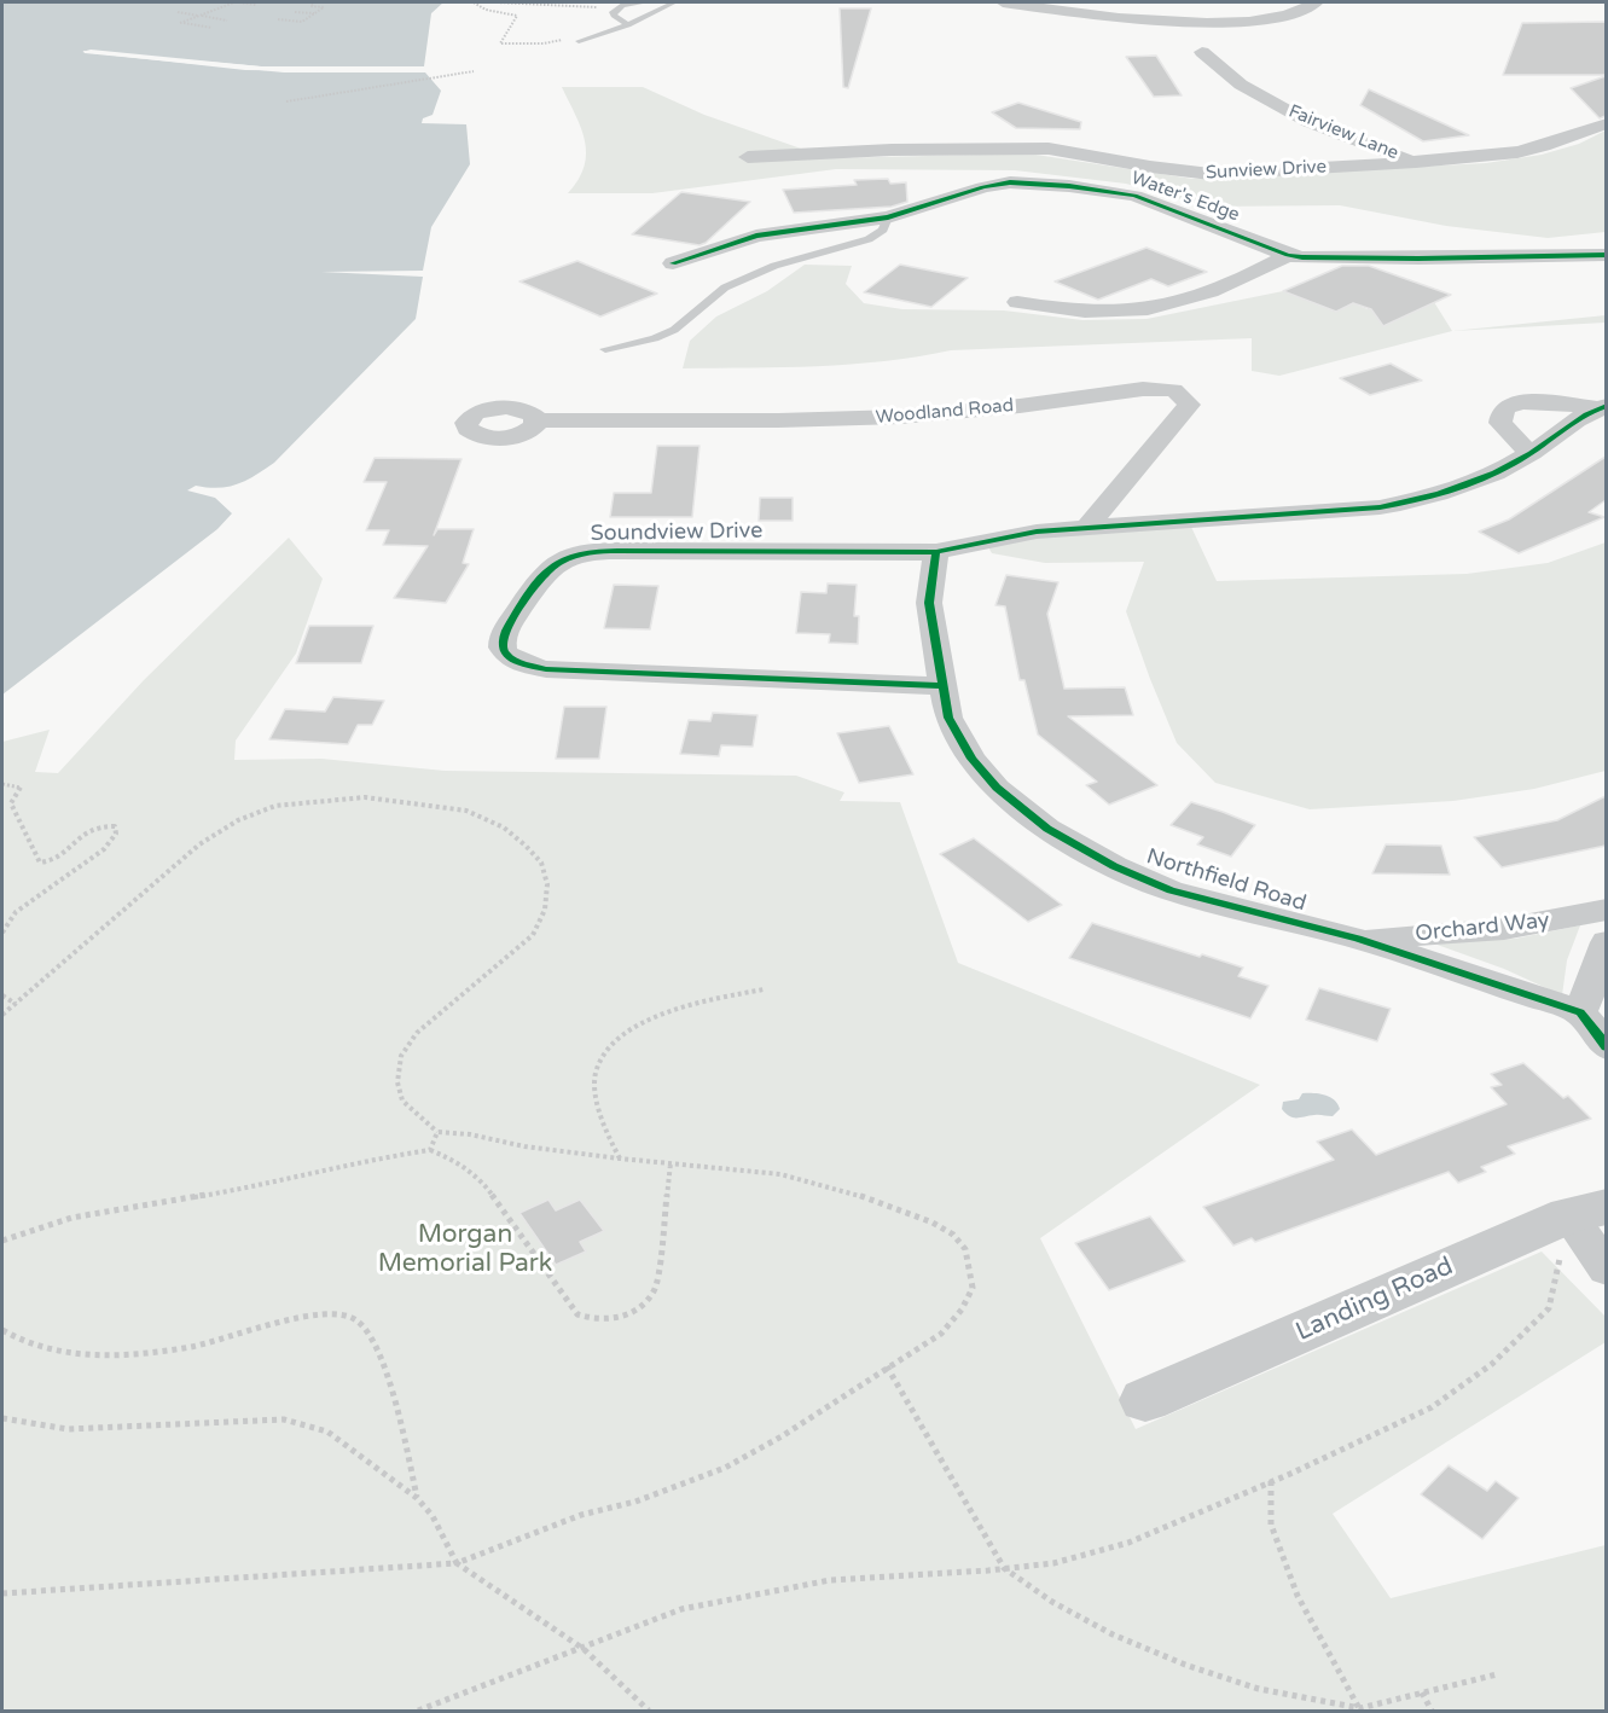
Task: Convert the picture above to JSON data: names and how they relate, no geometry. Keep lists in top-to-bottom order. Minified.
{"streets":{"street":["Fairview Lane","Sunview Drive","Water's Edge","Woodland Road","Soundview Drive","Northfield Road","Orchard Way","Landing Road"]},"crossings":[["Fairview Lane","Sunview Drive"],["Woodland Road","Soundview Drive"],["Soundview Drive","Northfield Road"],["Northfield Road","Orchard Way"]],"parks":["Morgan Memorial Park"]}
